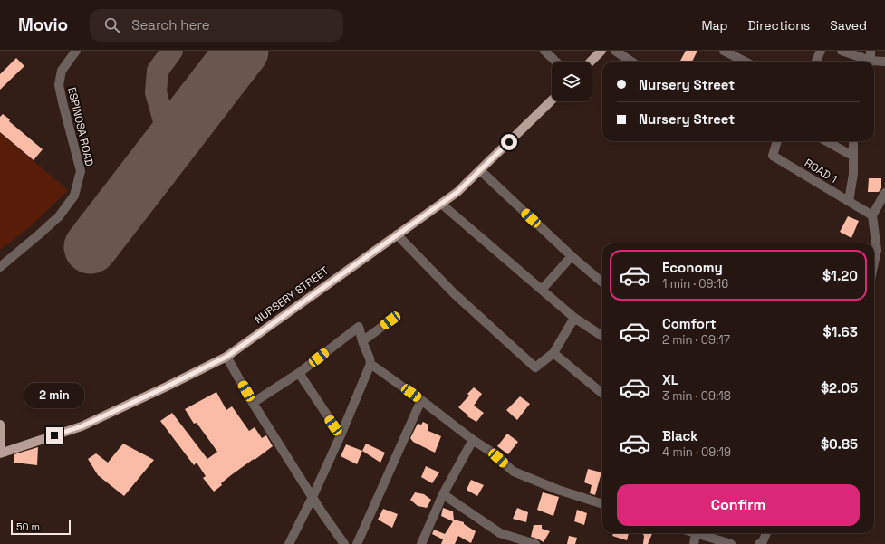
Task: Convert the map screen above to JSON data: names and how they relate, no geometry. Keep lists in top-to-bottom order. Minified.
{"streets":{"main road":["NURSERY STREET"],"street":["ESPINOSA ROAD","ROAD 1"]},"scale_bar":"50 m","page":{"header":"Movio","search":"Search here","nav":["Map","Directions","Saved"],"banner":["Nursery Street","Nursery Street"],"list":[{"name":"Economy","note":"1 min · 09:16","value":"$1.20"},{"name":"Comfort","note":"2 min · 09:17","value":"$1.63"},{"name":"XL","note":"3 min · 09:18","value":"$2.05"},{"name":"Black","note":"4 min · 09:19","value":"$0.85"}],"bubble":"2 min","buttons":"Confirm","scale":"50 m"}}
